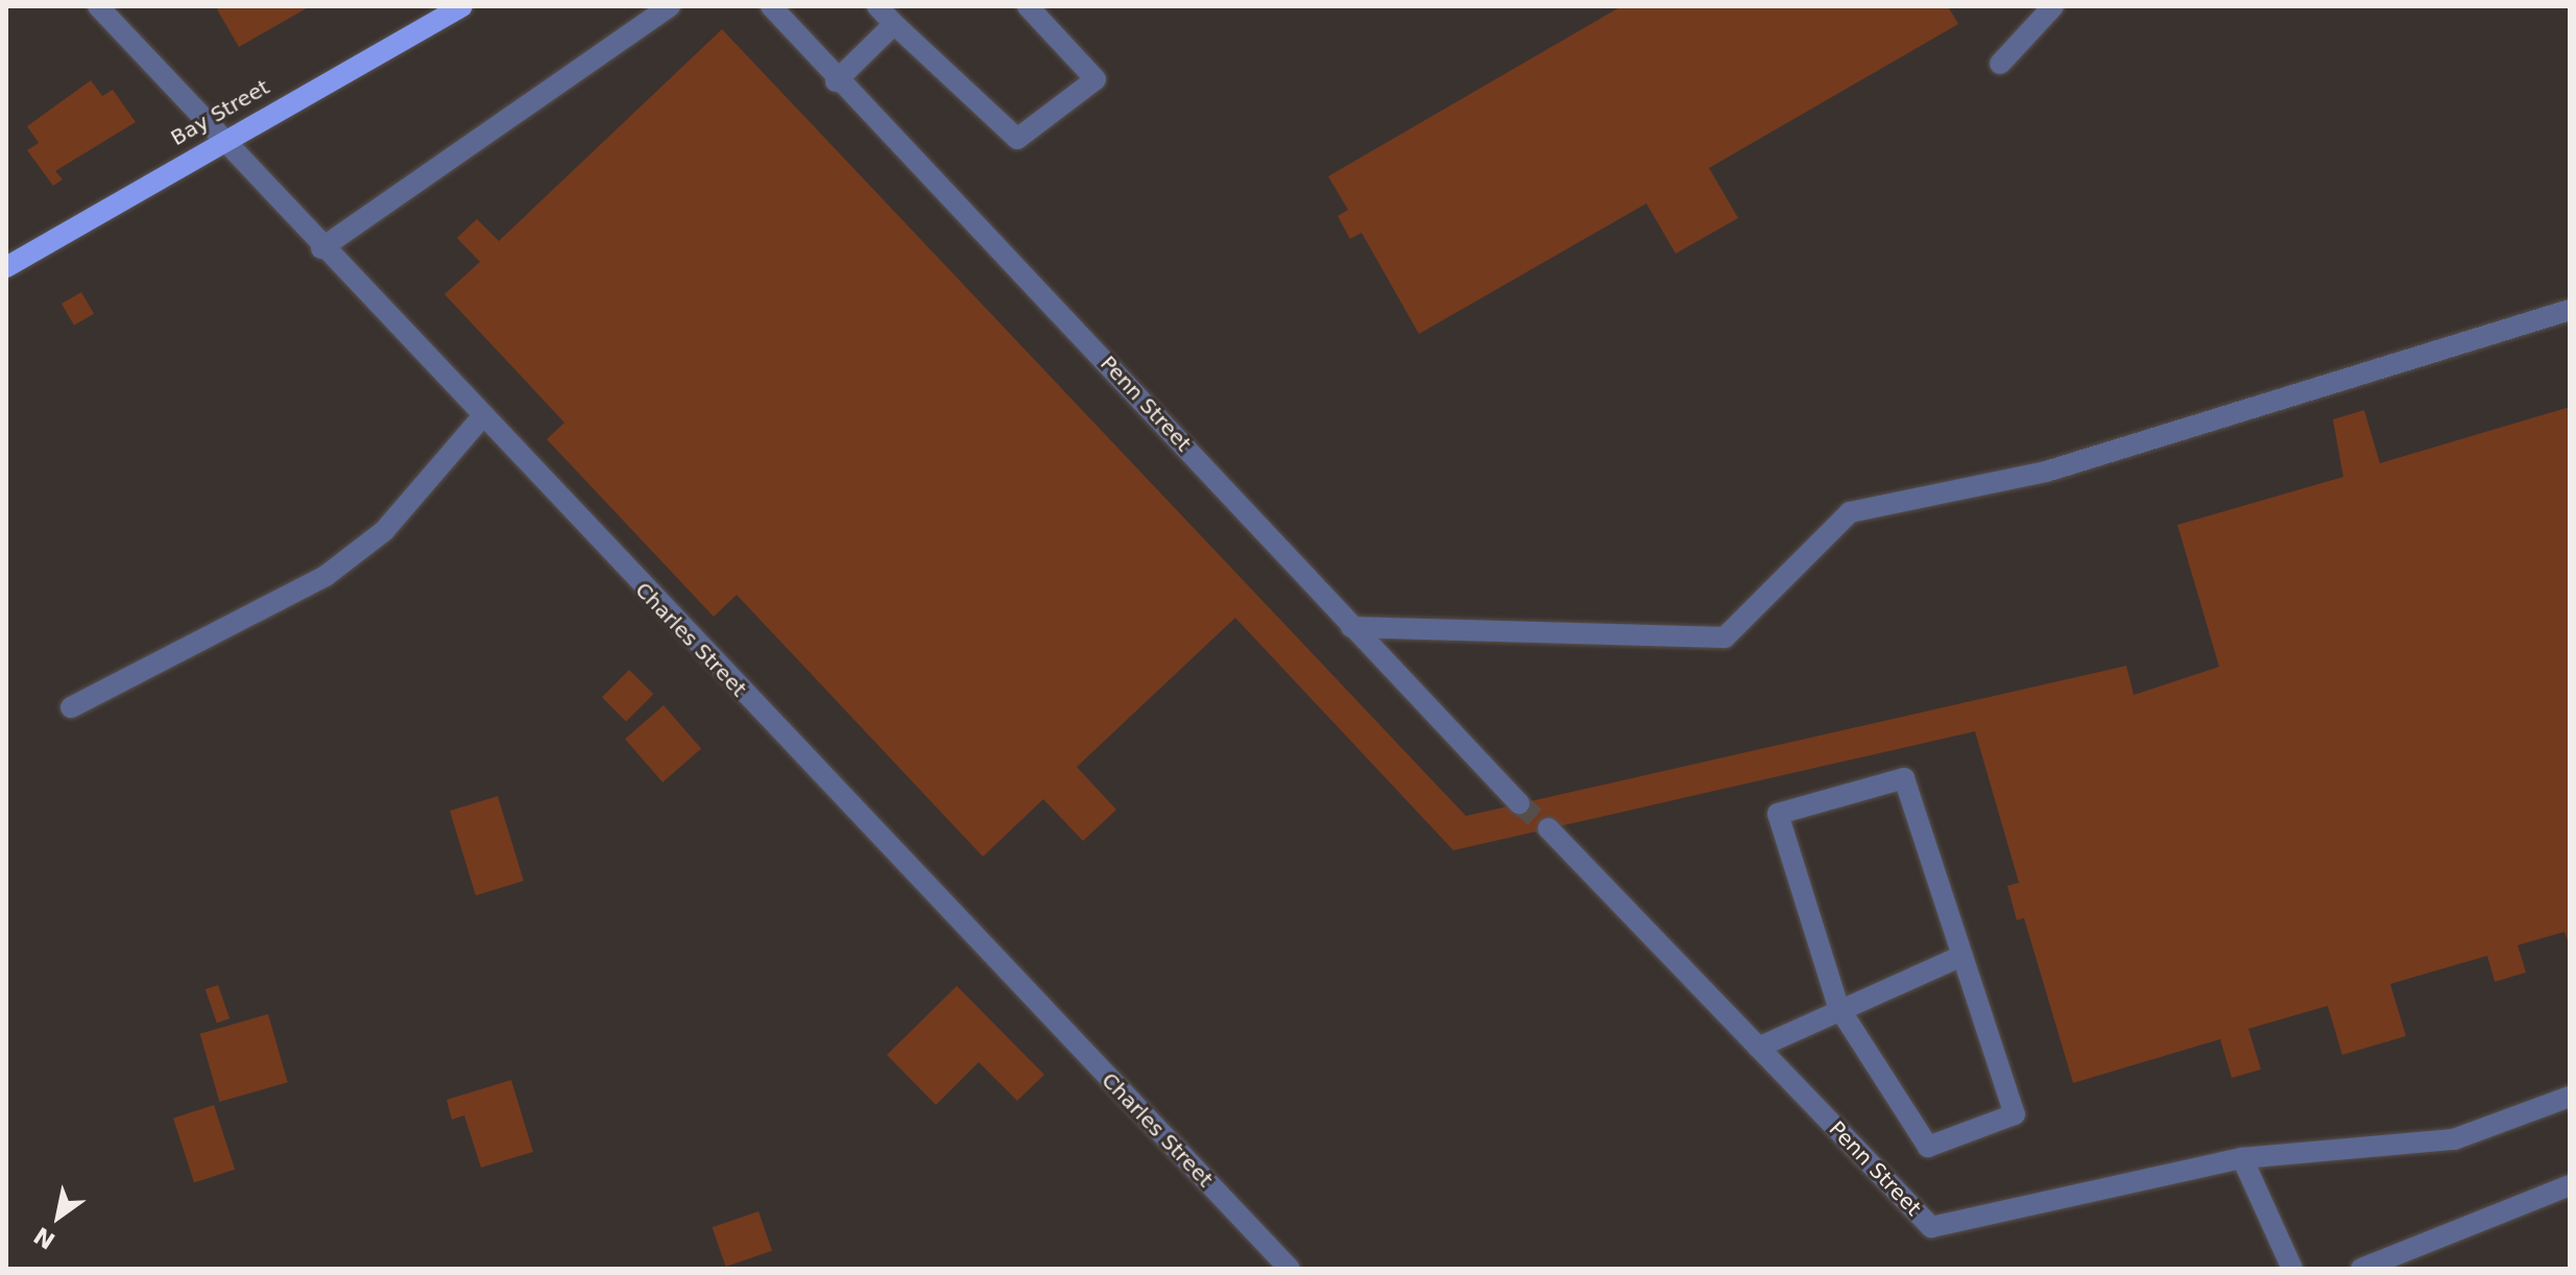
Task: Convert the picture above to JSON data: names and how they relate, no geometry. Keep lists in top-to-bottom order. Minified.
{"streets":{"main road":["Bay Street"],"street":["Penn Street","Charles Street"]},"crossings":[["Bay Street","Charles Street"]],"north":"bottom left"}
